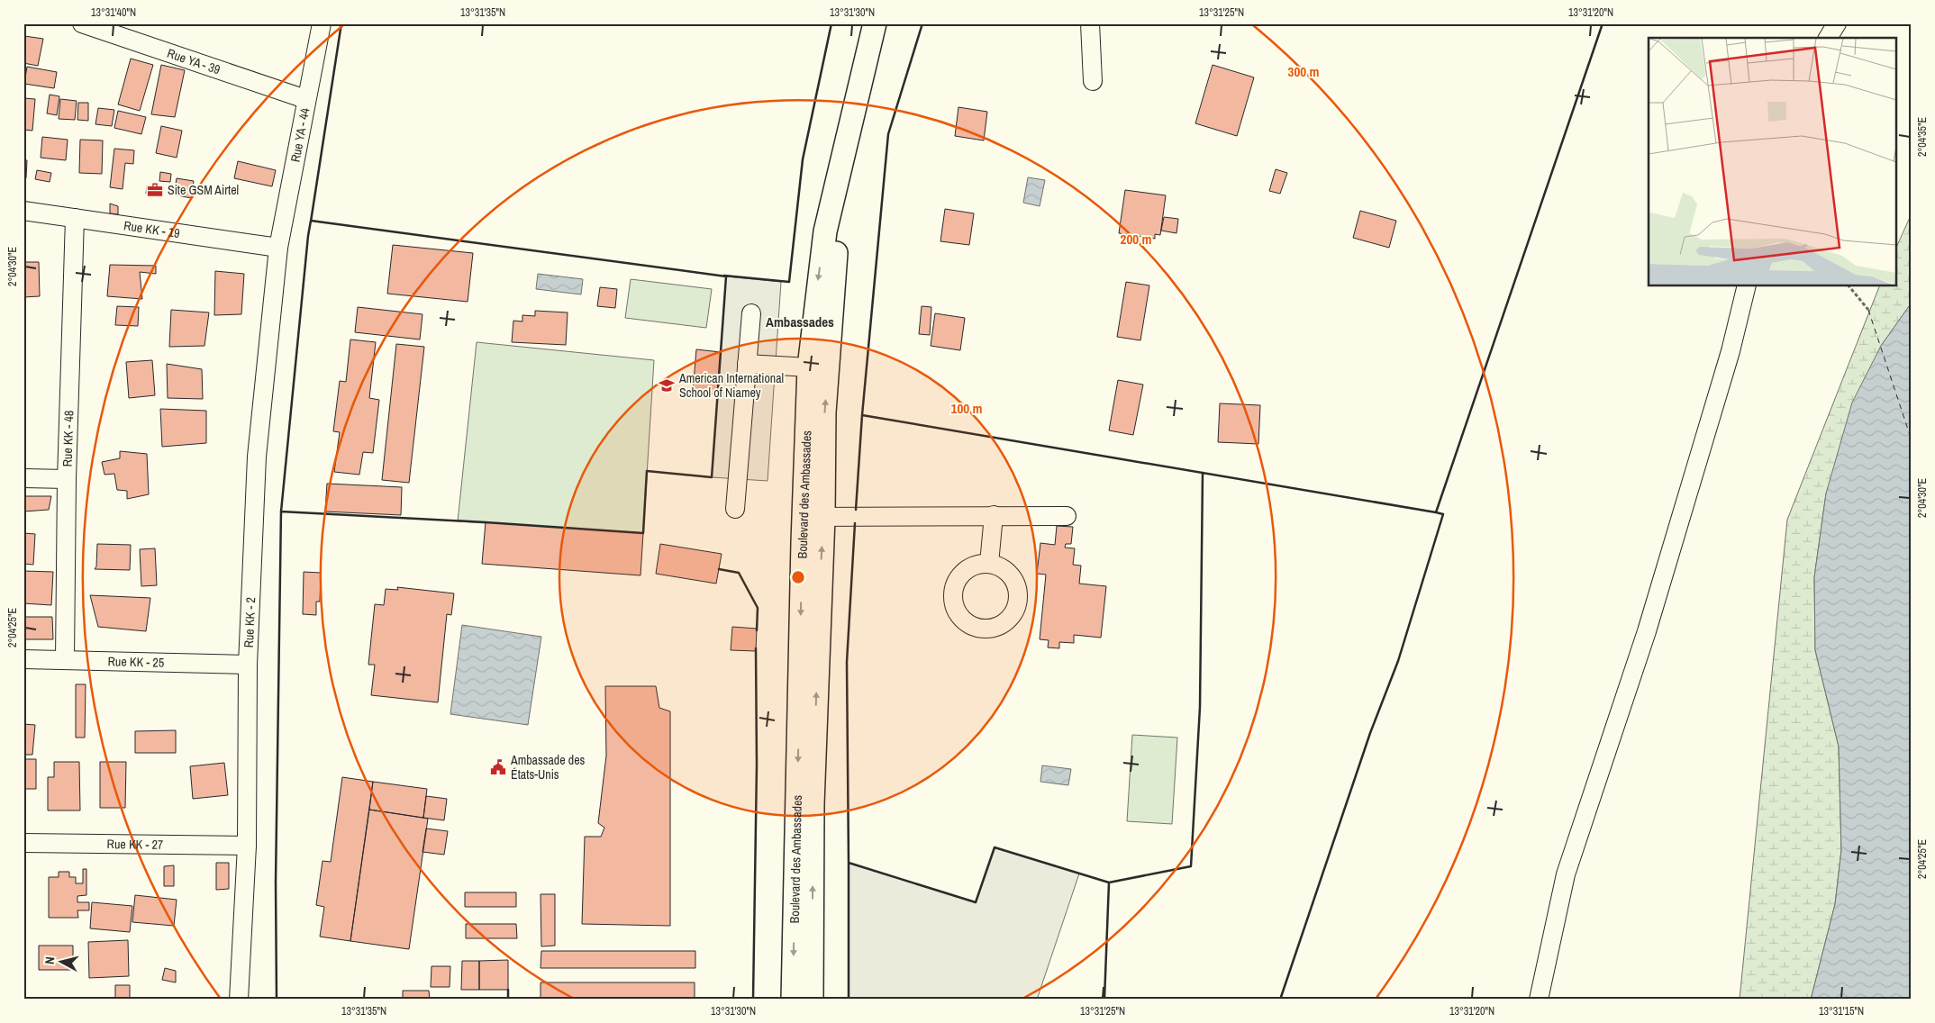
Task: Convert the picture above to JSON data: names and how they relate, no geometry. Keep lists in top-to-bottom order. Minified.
{"streets":{"main road":["Boulevard des Ambassades"],"street":["Rue YA - 39","Rue YA - 44","Rue KK - 19","Rue KK - 48","Rue KK - 2","Rue KK - 25","Rue KK - 27"]},"crossings":[["Rue YA - 39","Rue YA - 44"],["Rue YA - 44","Rue KK - 19"],["Rue YA - 44","Rue KK - 2"],["Rue KK - 19","Rue KK - 48"],["Rue KK - 19","Rue KK - 2"],["Rue KK - 48","Rue KK - 25"],["Rue KK - 2","Rue KK - 25"],["Rue KK - 2","Rue KK - 27"]],"districts":["Ambassades"],"places":{"office":["Site GSM Airtel"],"school or university":["American International School of Niamey"],"public building":["Ambassade des États-Unis"]},"north":"left","coordinates":["13°31'40\"N","13°31'35\"N","13°31'30\"N","13°31'25\"N","13°31'20\"N","2°04'35\"E","2°04'30\"E","2°04'25\"E","13°31'15\"N"],"rings":["300 m","200 m","100 m"]}
